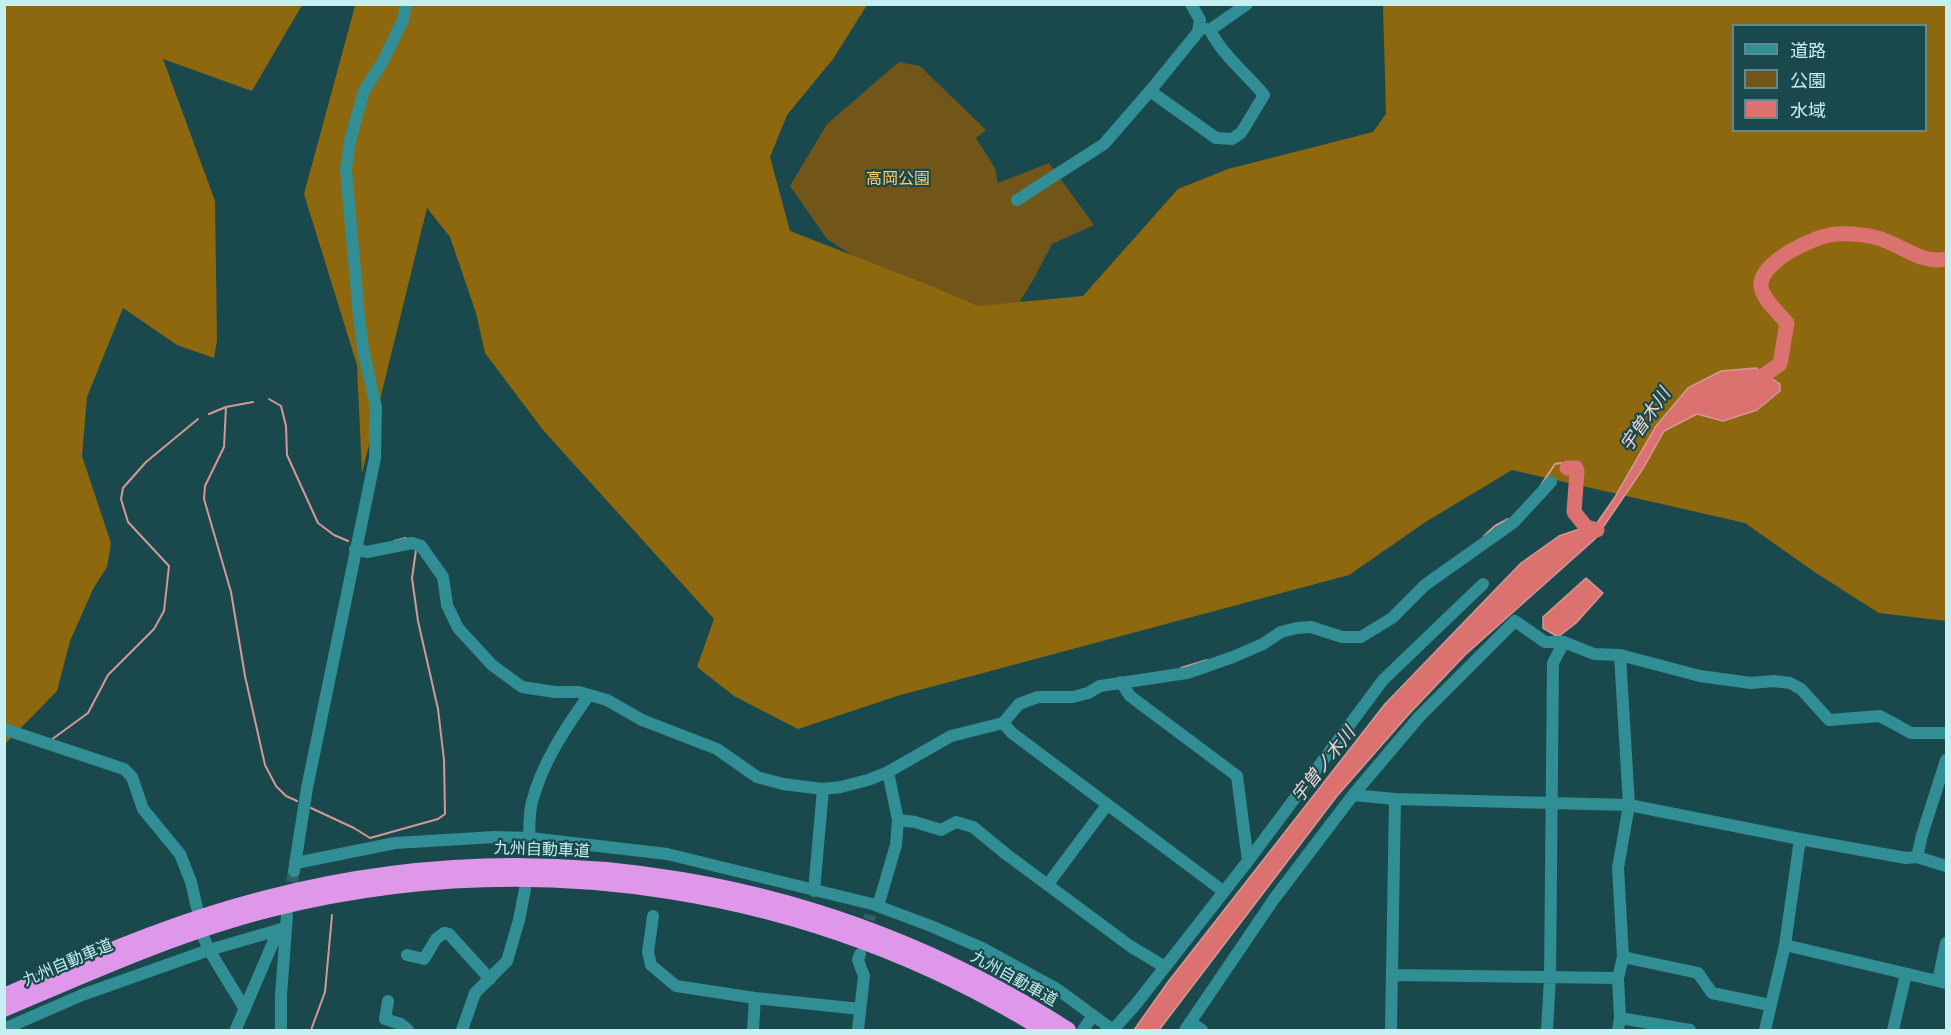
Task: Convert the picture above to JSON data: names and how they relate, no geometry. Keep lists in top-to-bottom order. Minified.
{"streets":{"highway":["九州自動車道"]},"water":["宇曽木川","宇曽ノ木川"],"parks":["高岡公園"],"legend":["道路","公園","水域"]}
